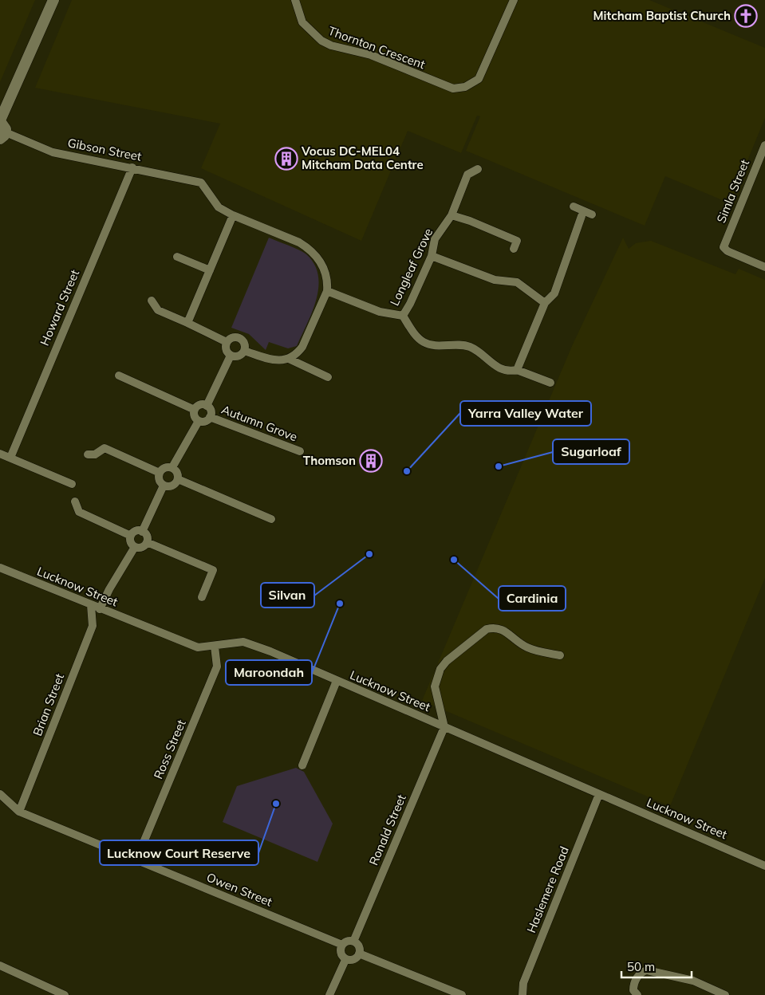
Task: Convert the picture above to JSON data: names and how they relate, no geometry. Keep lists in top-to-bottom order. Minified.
{"streets":{"street":["Thornton Crescent","Gibson Street","Simla Street","Longleaf Grove","Howard Street","Autumn Grove","Lucknow Street","Brian Street","Ross Street","Ronald Street","Owen Street","Haslemere Road"]},"crossings":[["Gibson Street","Howard Street"],["Lucknow Street","Brian Street"],["Lucknow Street","Ross Street"],["Lucknow Street","Ronald Street"],["Lucknow Street","Haslemere Road"],["Brian Street","Owen Street"],["Ross Street","Owen Street"],["Ronald Street","Owen Street"]],"places":{"church":["Mitcham Baptist Church"],"building":["Vocus DC-MEL04 Mitcham Data Centre","Thomson"],"other":["Sugarloaf","Yarra Valley Water","Silvan","Cardinia","Maroondah","Lucknow Court Reserve"]},"scale_bar":"50 m"}
